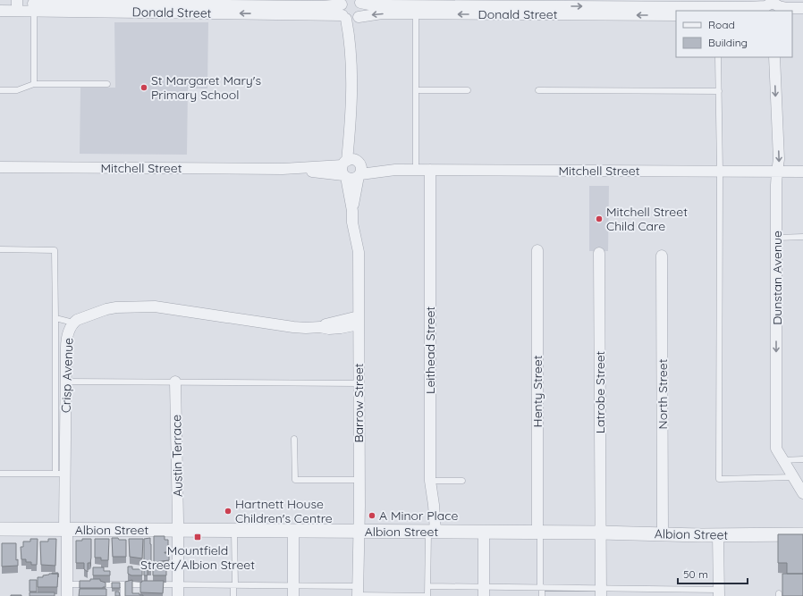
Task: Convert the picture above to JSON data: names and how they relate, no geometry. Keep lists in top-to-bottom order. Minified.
{"streets":{"street":["Donald Street","Mitchell Street","Dunstan Avenue","Leithead Street","Crisp Avenue","Henty Street","Latrobe Street","North Street","Barrow Street","Austin Terrace","Albion Street"]},"crossings":[["Donald Street","Barrow Street"],["Mitchell Street","Dunstan Avenue"],["Mitchell Street","Leithead Street"],["Mitchell Street","Barrow Street"],["Leithead Street","Albion Street"],["Crisp Avenue","Barrow Street"],["Crisp Avenue","Albion Street"],["Henty Street","Albion Street"],["Latrobe Street","Albion Street"],["North Street","Albion Street"],["Barrow Street","Albion Street"],["Austin Terrace","Albion Street"]],"one_way":["Dunstan Avenue"],"places":{"other":["St Margaret Mary's Primary School","Mitchell Street Child Care","Hartnett House Children's Centre","A Minor Place"],"transit":["Mountfield Street/Albion Street"]},"legend":["Road","Building"],"scale_bar":"50 m"}
